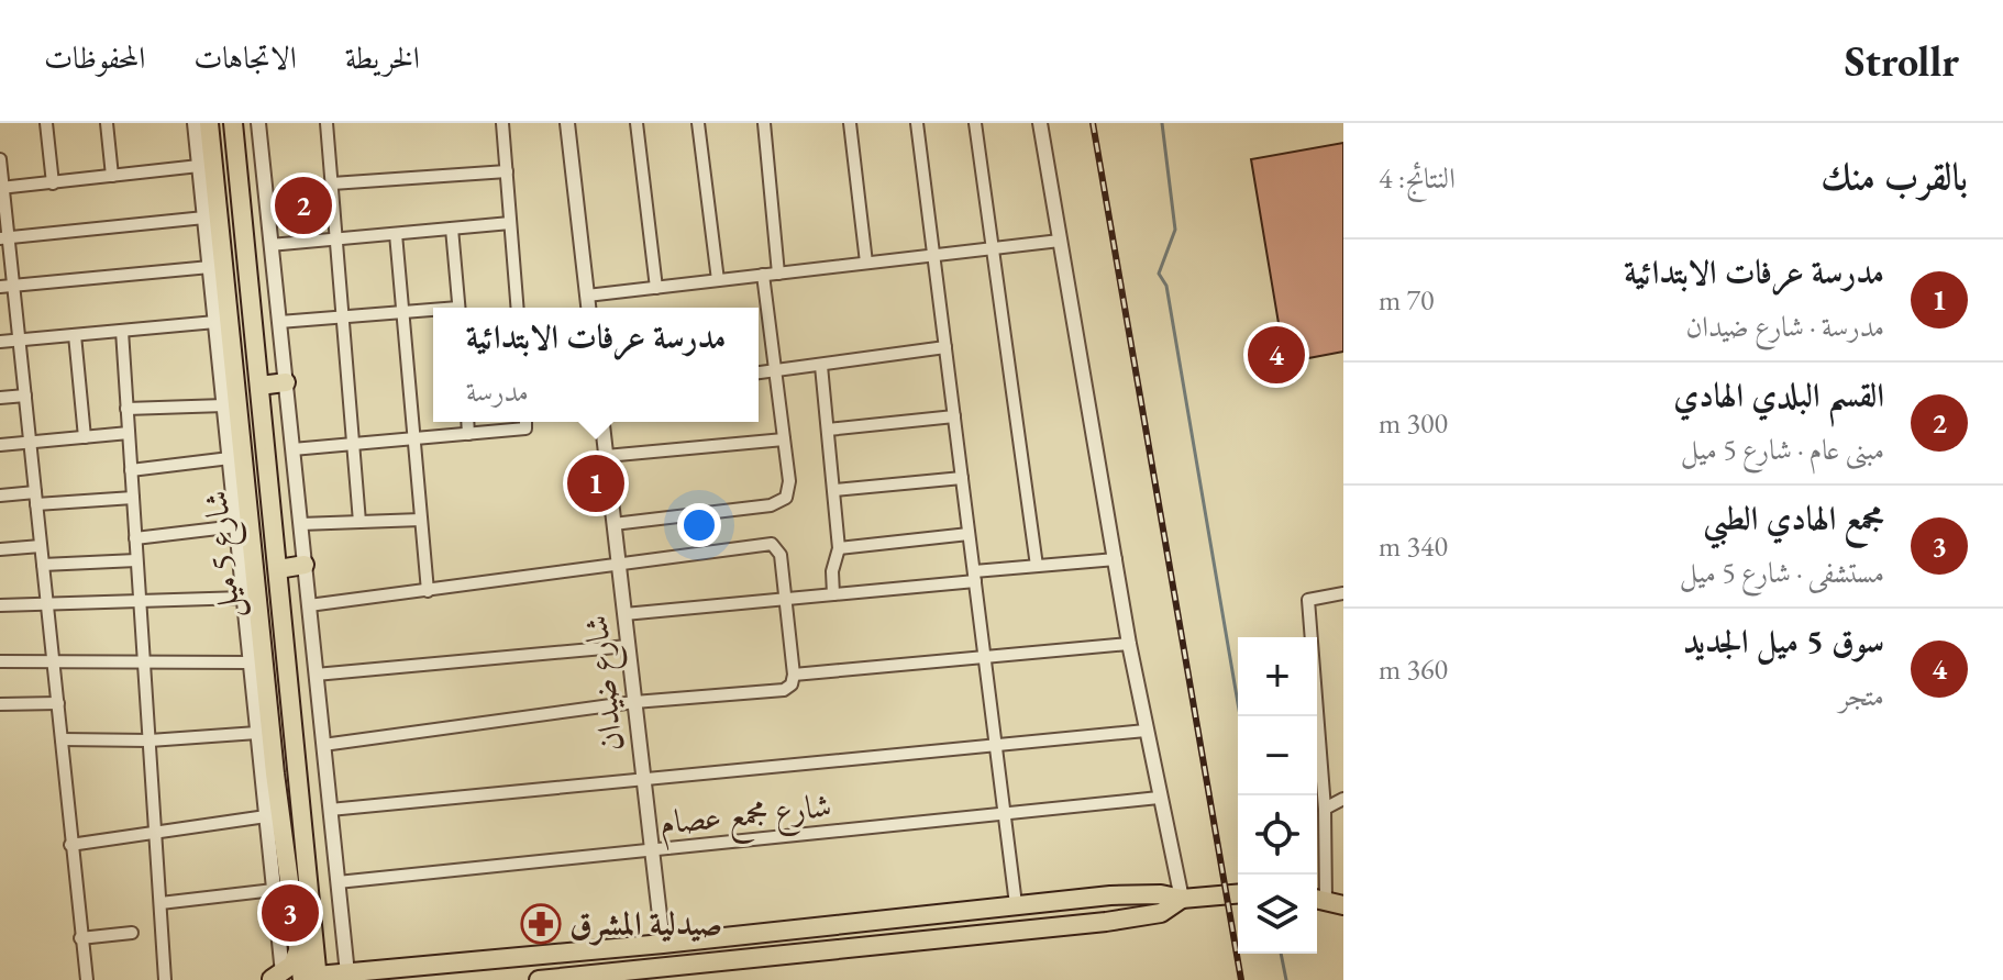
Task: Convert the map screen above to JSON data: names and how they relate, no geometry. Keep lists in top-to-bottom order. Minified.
{"streets":{"main road":["شارع 5 ميل"],"street":["شارع ضيدان","شارع مجمع عصام"]},"crossings":[["شارع ضيدان","شارع مجمع عصام"]],"places":{"pharmacy":["صيدلية المشرق"]},"page":{"header":"Strollr","nav":["الخريطة","الاتجاهات","المحفوظات"],"heading":["بالقرب منك","النتائج: 4"],"pins":["2","4","1","3"],"list":[{"mark":"1","name":"مدرسة عرفات الابتدائية","note":"مدرسة · شارع ضيدان","value":"70 m"},{"mark":"2","name":"القسم البلدي الهادي","note":"مبنى عام · شارع 5 ميل","value":"300 m"},{"mark":"3","name":"مجمع الهادي الطبي","note":"مستشفى · شارع 5 ميل","value":"340 m"},{"mark":"4","name":"سوق 5 ميل الجديد","note":"متجر","value":"360 m"}],"popup":["مدرسة عرفات الابتدائية","مدرسة"],"map_buttons":["+","−"]}}
